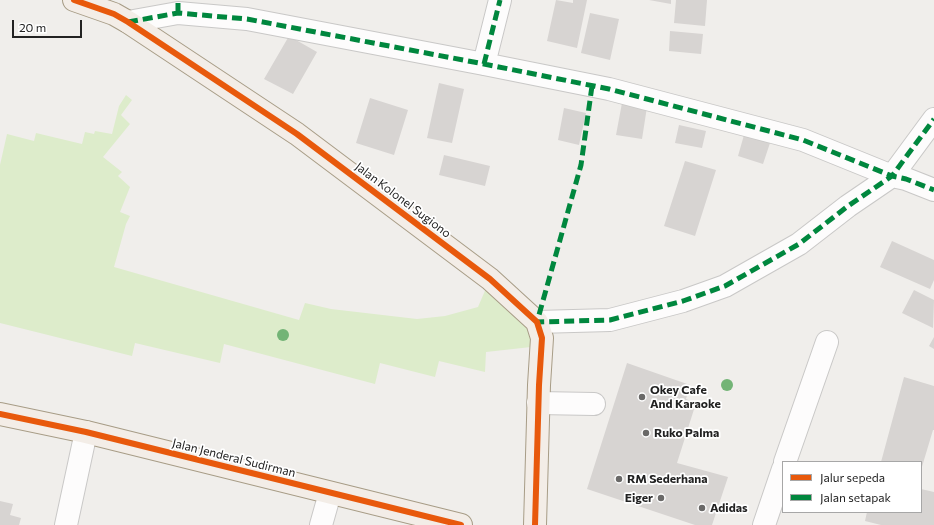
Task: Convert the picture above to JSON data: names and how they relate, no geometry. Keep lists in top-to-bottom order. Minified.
{"streets":{"main road":["Jalan Kolonel Sugiono","Jalan Jenderal Sudirman"]},"places":["Okey Cafe And Karaoke","Ruko Palma","RM Sederhana","Eiger","Adidas"],"legend":["Jalur sepeda","Jalan setapak"],"scale_bar":"20 m"}
